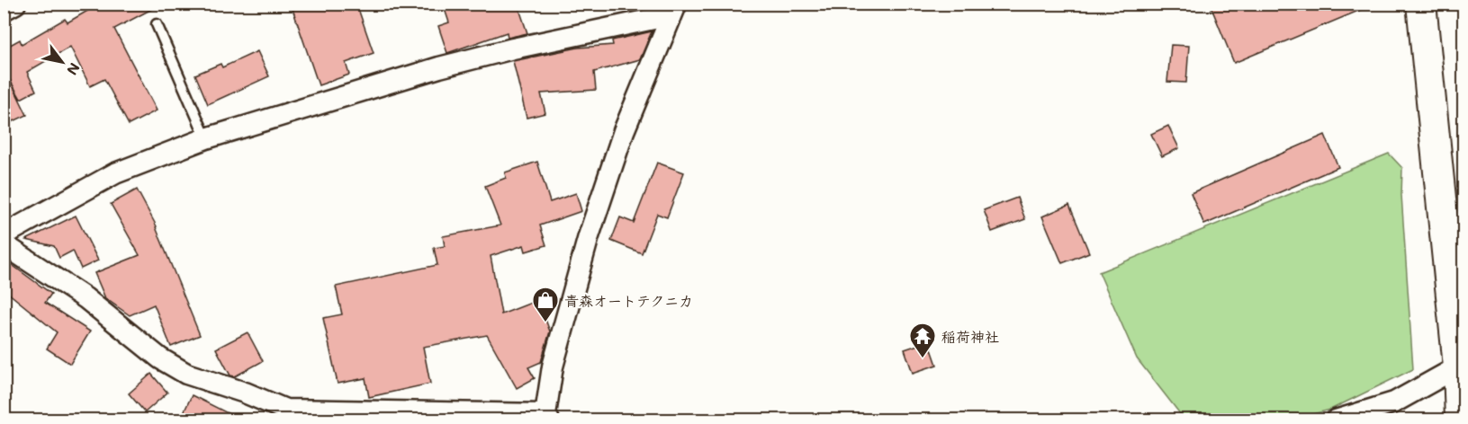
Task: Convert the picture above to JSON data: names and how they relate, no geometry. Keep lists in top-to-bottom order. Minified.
{"places":{"shop":["青森オートテクニカ"],"temple":["稲荷神社"]},"north":"bottom right"}
